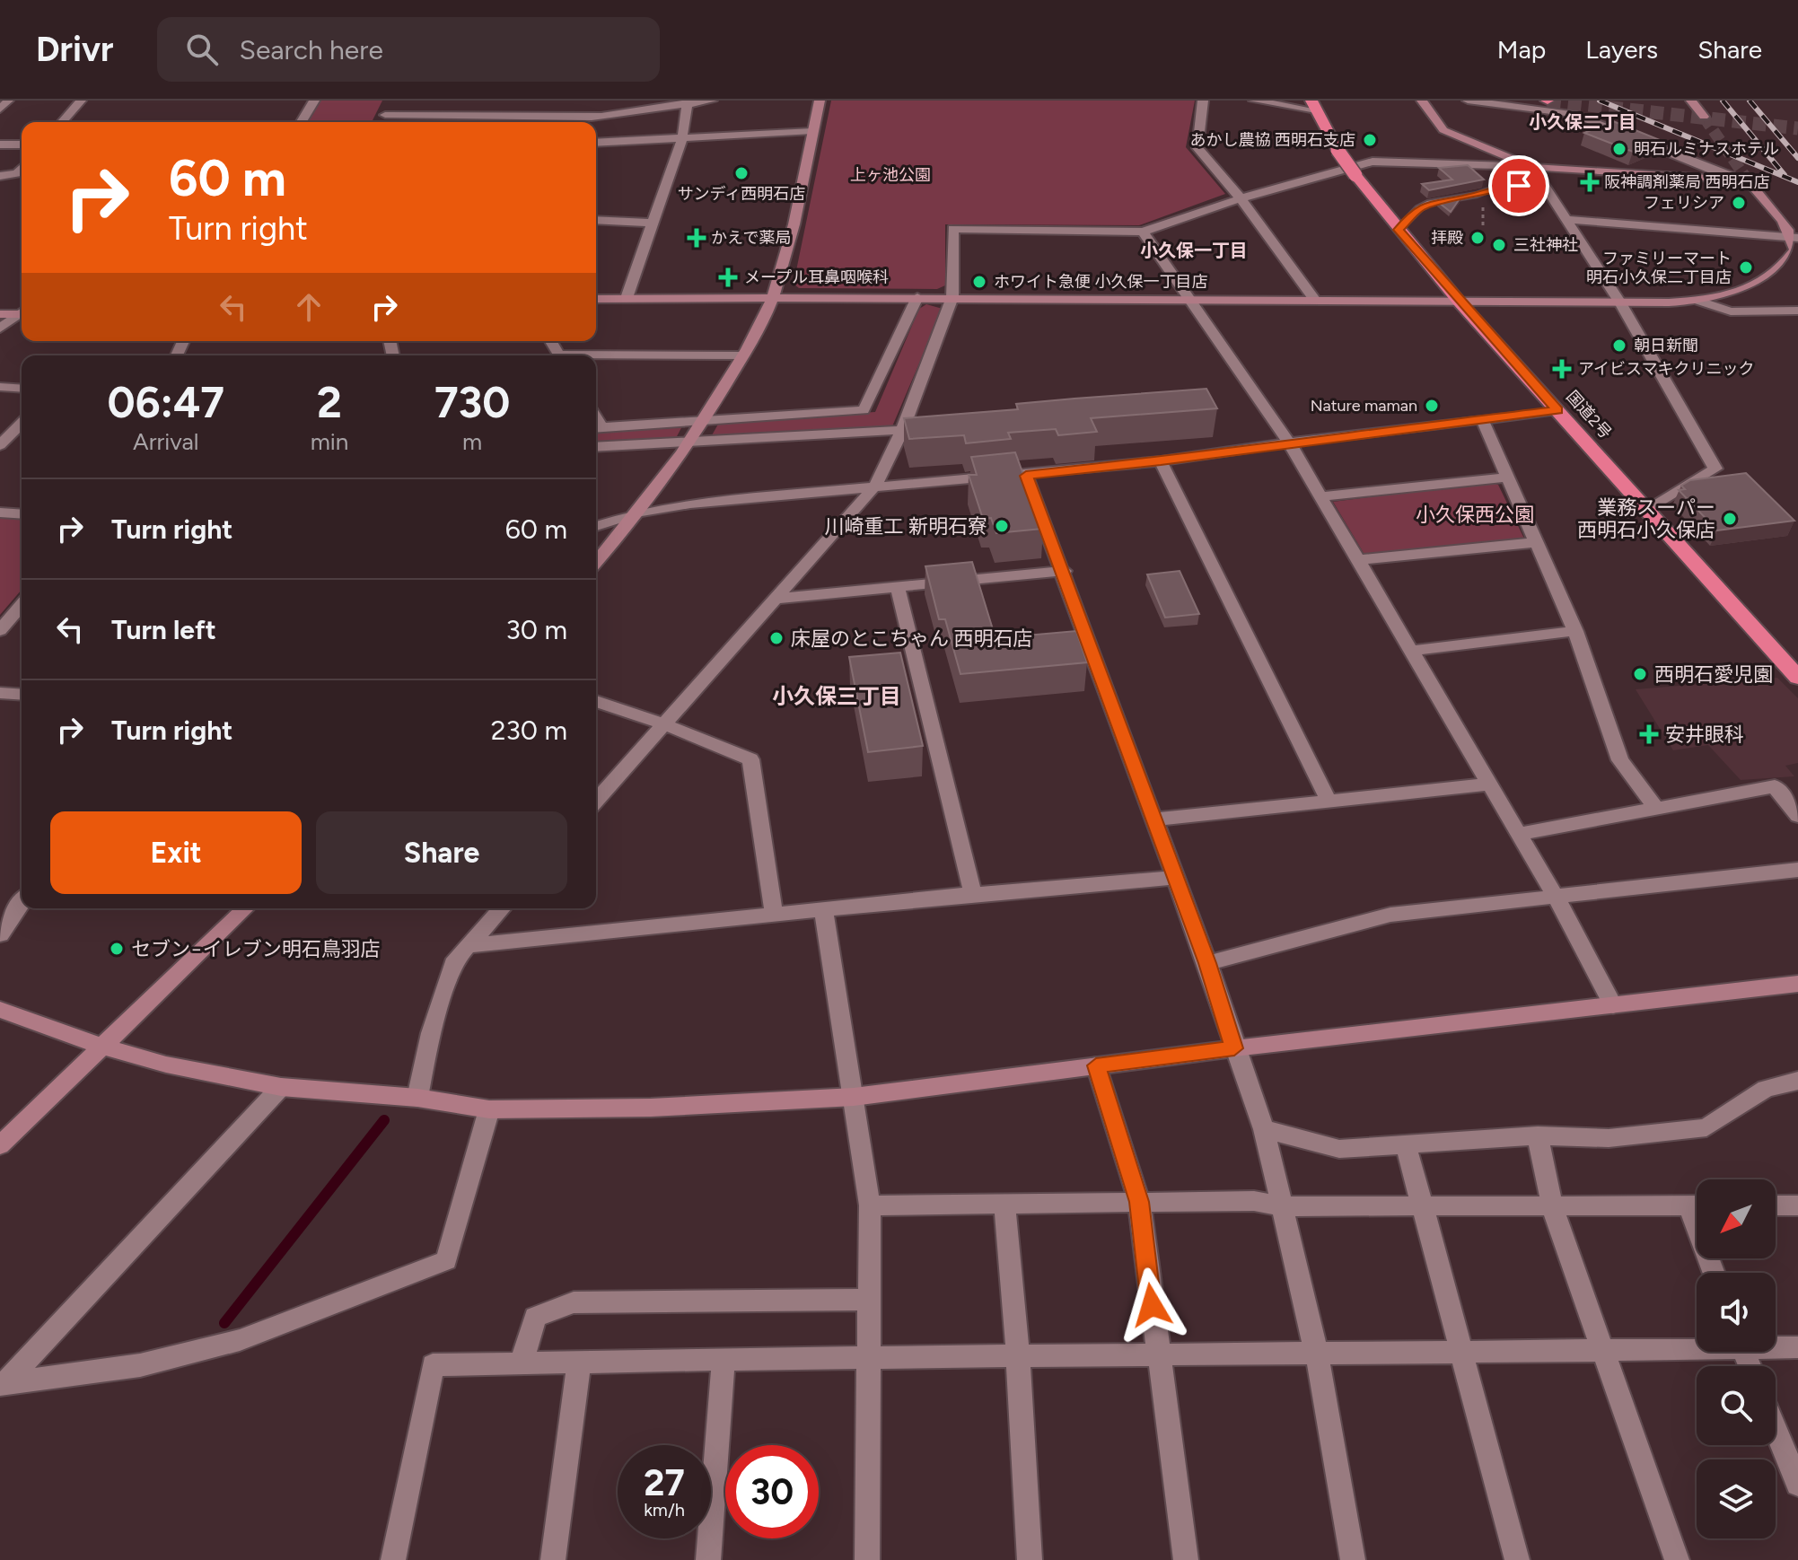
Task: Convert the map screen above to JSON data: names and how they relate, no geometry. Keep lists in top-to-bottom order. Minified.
{"streets":{"highway":["国道2号"]},"districts":["小久保二丁目","小久保一丁目","小久保三丁目"],"parks":["上ヶ池公園","小久保西公園"],"places":{"other":["あかし農協 西明石支店","明石ルミナスホテル","サンディ西明石店","フェリシア","拝殿","三社神社","ファミリーマート 明石小久保二丁目店","ホワイト急便 小久保一丁目店","朝日新聞","Nature maman","業務スーパー 西明石小久保店","川崎重工 新明石寮","床屋のとこちゃん 西明石店","西明石愛児園","セブン−イレブン明石鳥羽店"],"health":["阪神調剤薬局 西明石店","かえで薬局","メープル耳鼻咽喉科","アイビスマキクリニック","安井眼科"]},"north":"bottom left","page":{"header":"Drivr","search":"Search here","nav":["Map","Layers","Share"],"turn":["60 m","Turn right"],"eta":["06:47","Arrival","2","min","730","m"],"list":[{"name":"Turn right","value":"60 m"},{"name":"Turn left","value":"30 m"},{"name":"Turn right","value":"230 m"}],"buttons":["Exit","Share"],"speed":"27 km/h","limit":"30"}}
